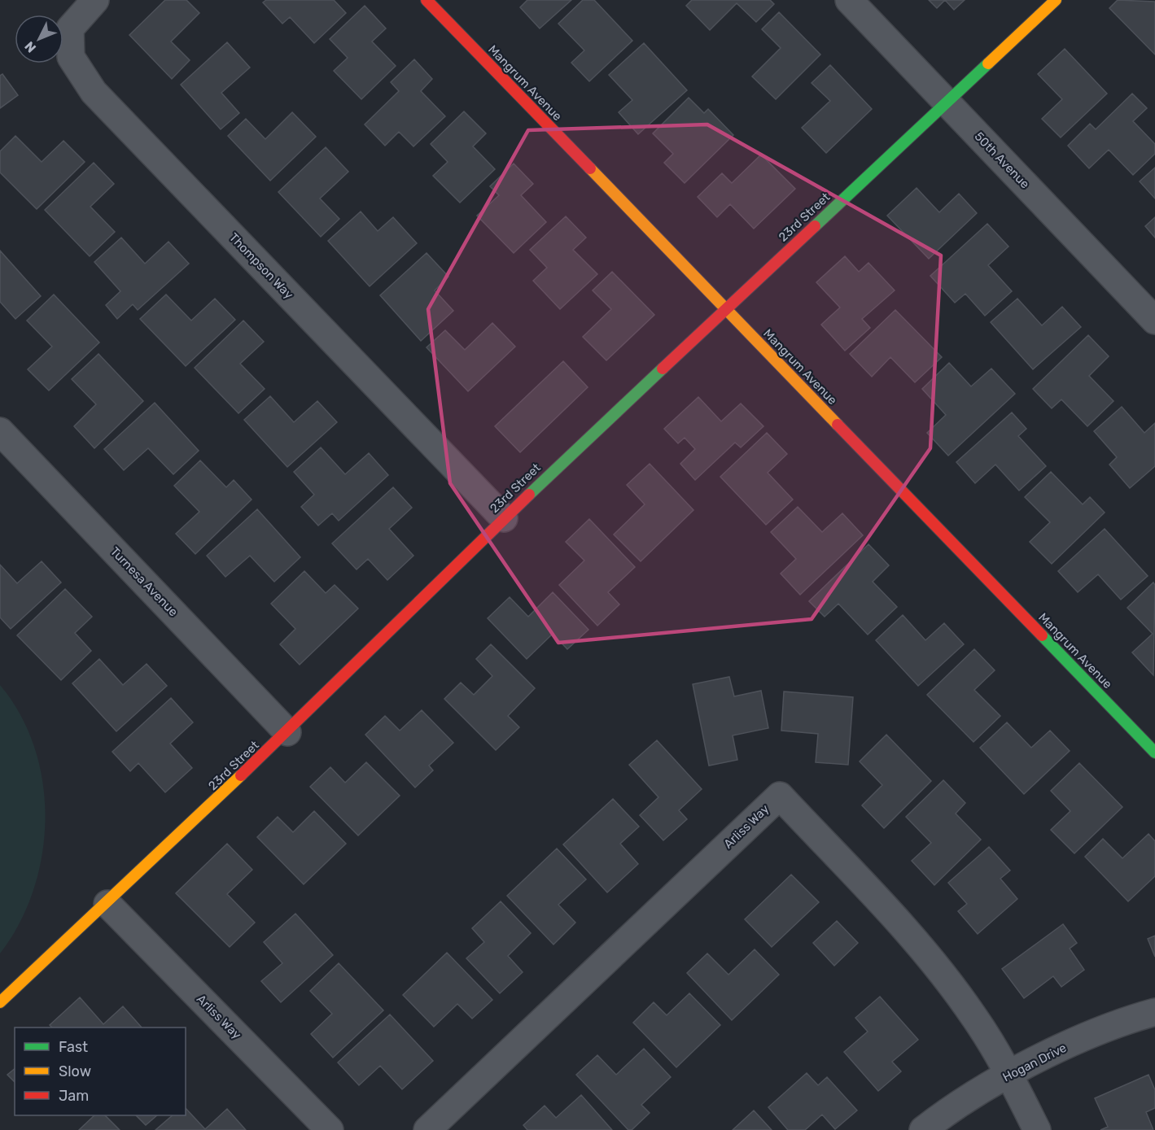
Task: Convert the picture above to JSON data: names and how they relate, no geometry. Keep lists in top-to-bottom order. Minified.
{"streets":{"street":["Mangrum Avenue","50th Avenue","23rd Street","Thompson Way","Turnesa Avenue","Arliss Way","Hogan Drive"]},"crossings":[["Mangrum Avenue","23rd Street"],["50th Avenue","23rd Street"],["23rd Street","Thompson Way"],["23rd Street","Turnesa Avenue"],["23rd Street","Arliss Way"],["Arliss Way","Hogan Drive"]],"legend":["Fast","Slow","Jam"],"north":"bottom left"}
